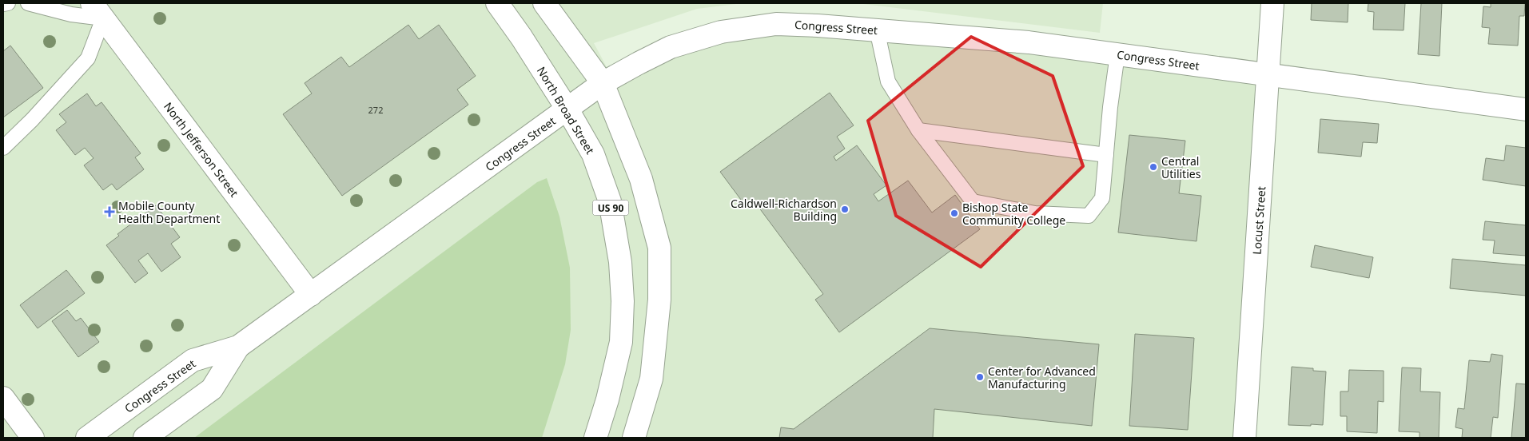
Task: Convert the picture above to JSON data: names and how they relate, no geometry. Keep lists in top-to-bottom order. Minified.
{"streets":{"street":["Congress Street","North Broad Street","North Jefferson Street","US 90","Locust Street"]},"crossings":[["Congress Street","North Broad Street"],["Congress Street","North Jefferson Street"],["Congress Street","Locust Street"]],"places":{"other":["Central Utilities","Caldwell-Richardson Building","Bishop State Community College","Center for Advanced Manufacturing"],"health":["Mobile County Health Department"]},"house_numbers":["272"]}
